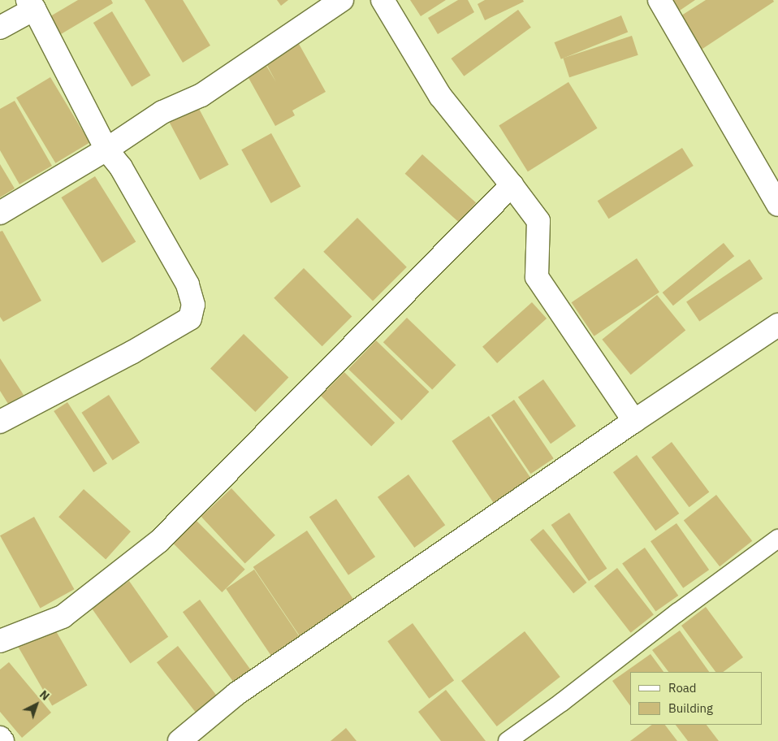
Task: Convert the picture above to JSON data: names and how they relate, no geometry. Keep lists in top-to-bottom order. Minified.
{"legend":["Road","Building"],"north":"top right"}
